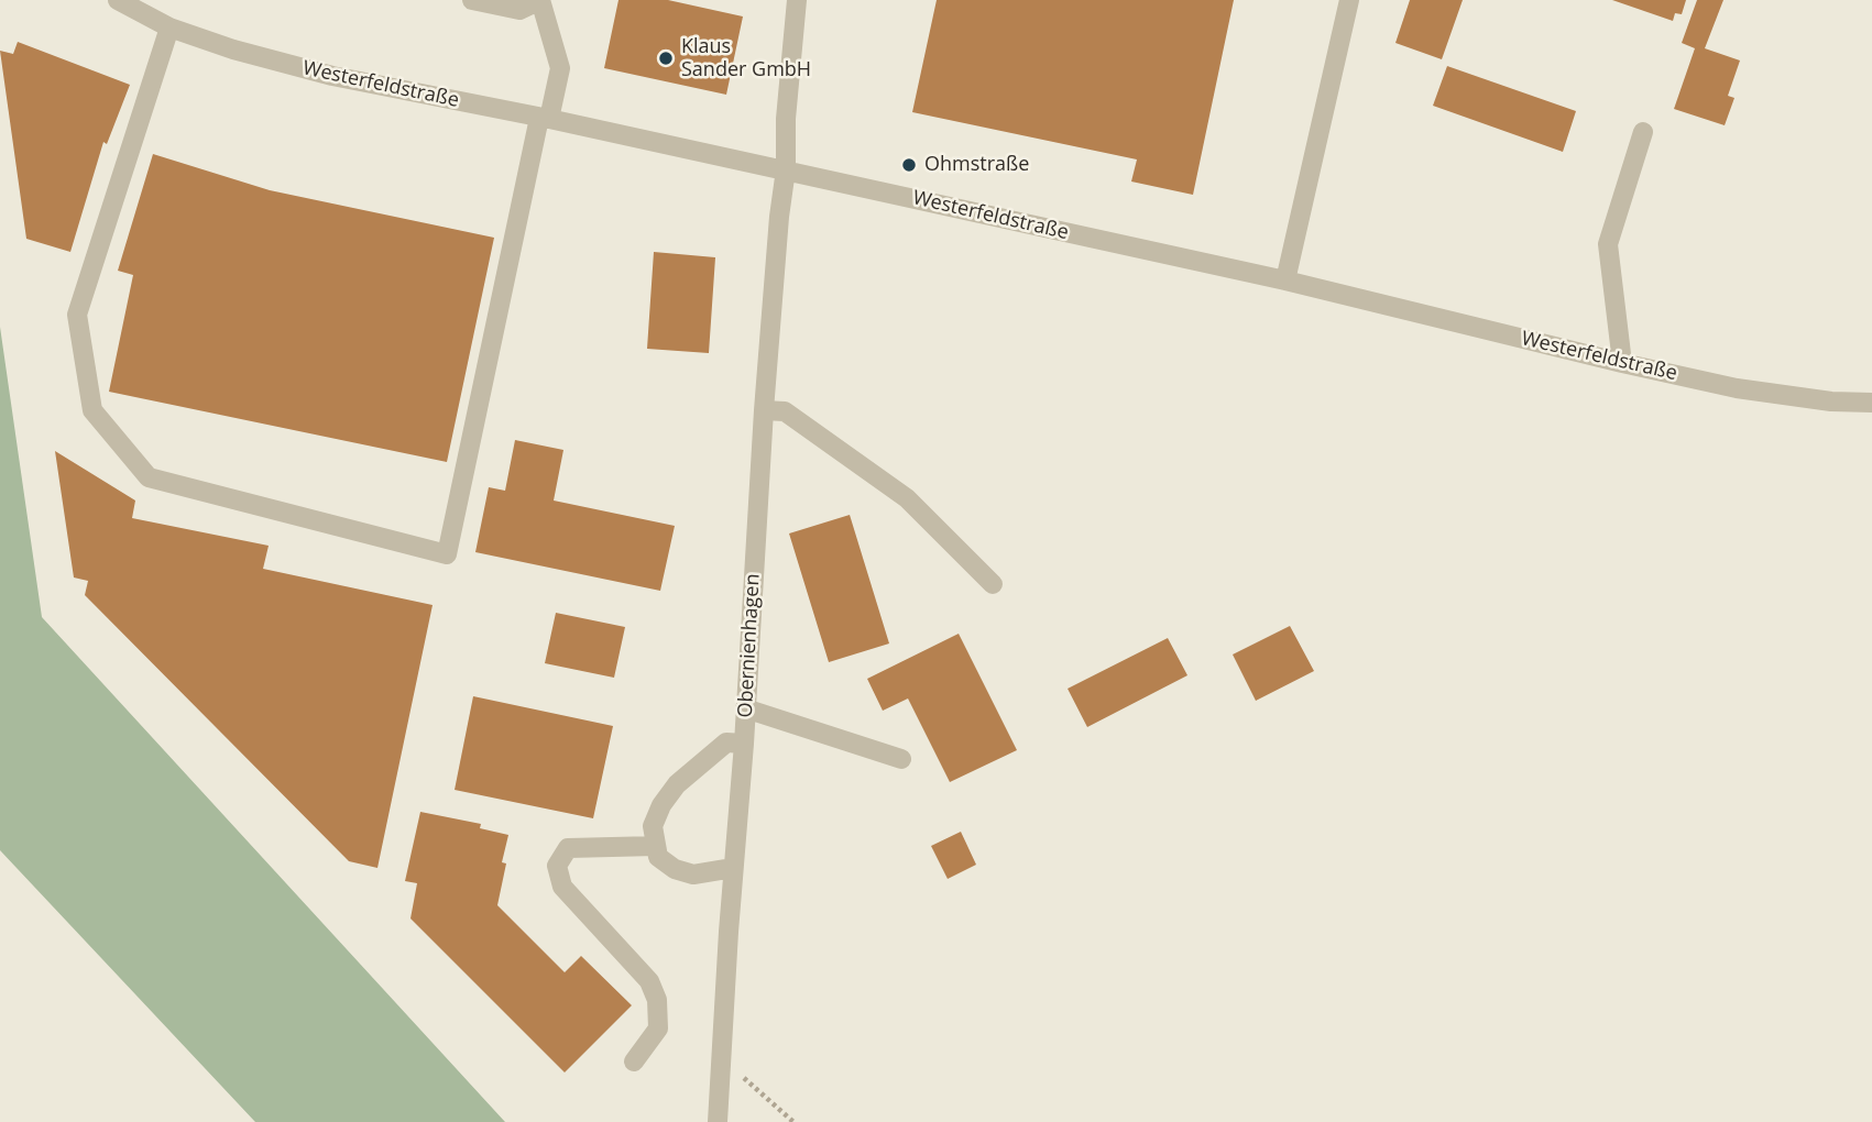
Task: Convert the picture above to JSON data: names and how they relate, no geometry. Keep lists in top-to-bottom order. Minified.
{"streets":{"street":["Westerfeldstraße","Obernienhagen"]},"crossings":[["Westerfeldstraße","Obernienhagen"]],"places":["Klaus Sander GmbH","Ohmstraße"]}
